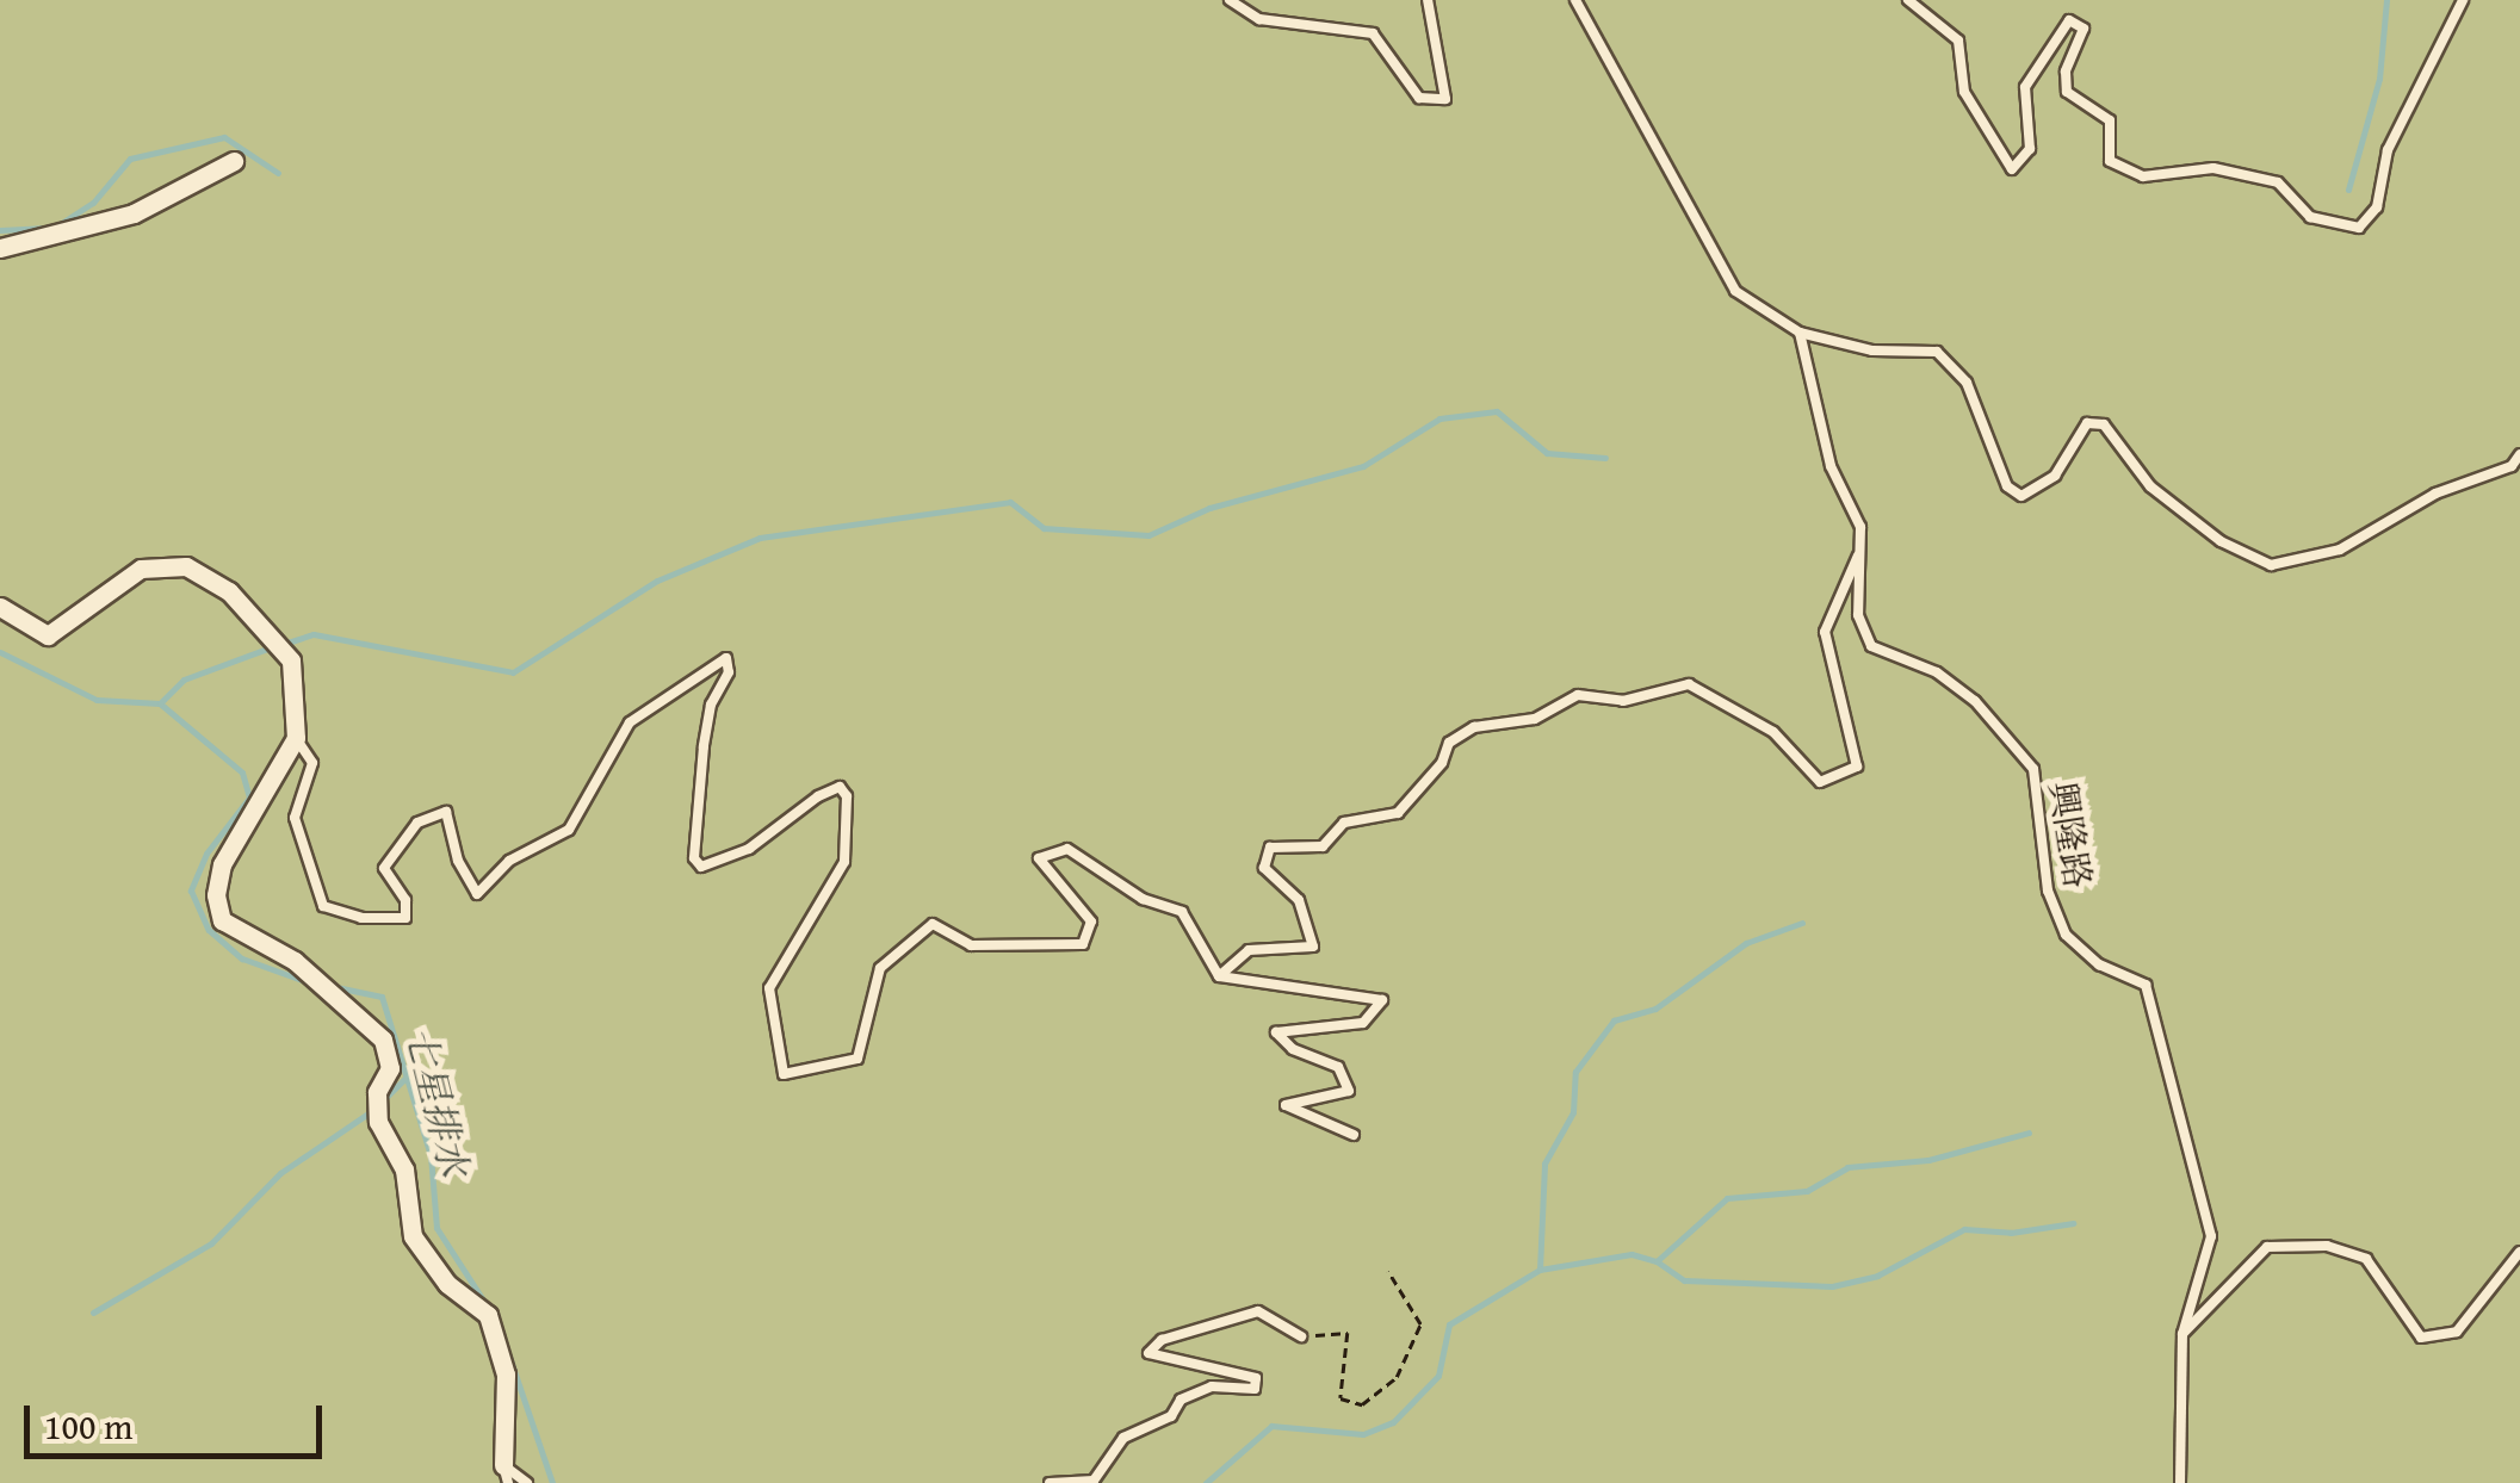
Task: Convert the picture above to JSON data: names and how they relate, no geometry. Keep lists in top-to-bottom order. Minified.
{"streets":{"lane":["興隆路"]},"water":["七星排水"],"scale_bar":"100 m"}
